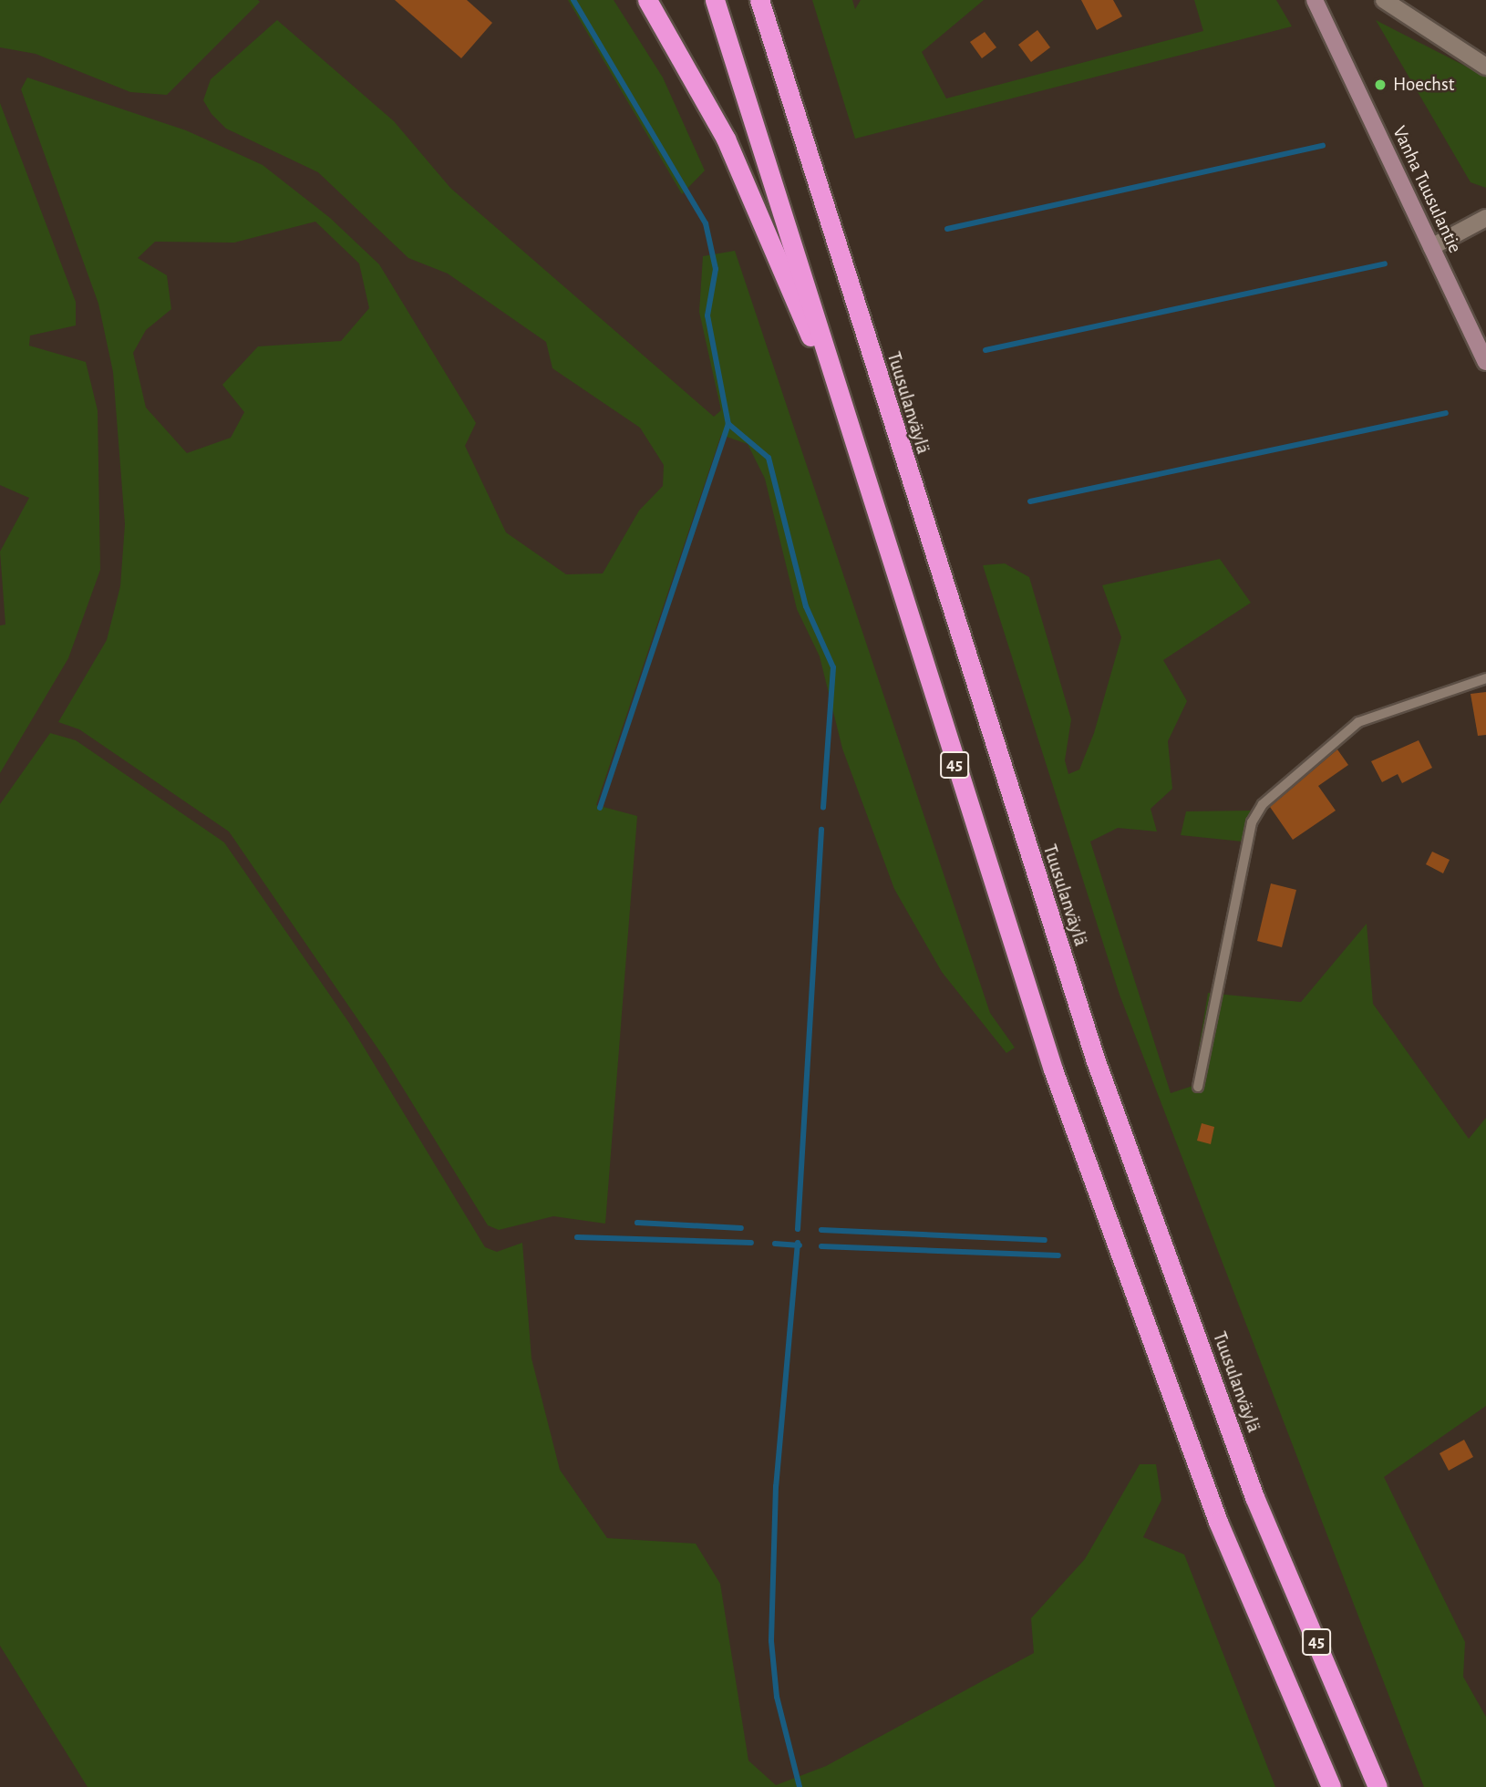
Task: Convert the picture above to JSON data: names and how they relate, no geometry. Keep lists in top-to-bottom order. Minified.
{"streets":{"highway":["Tuusulanväylä","45"],"main road":["Vanha Tuusulantie"]},"places":["Hoechst"]}
